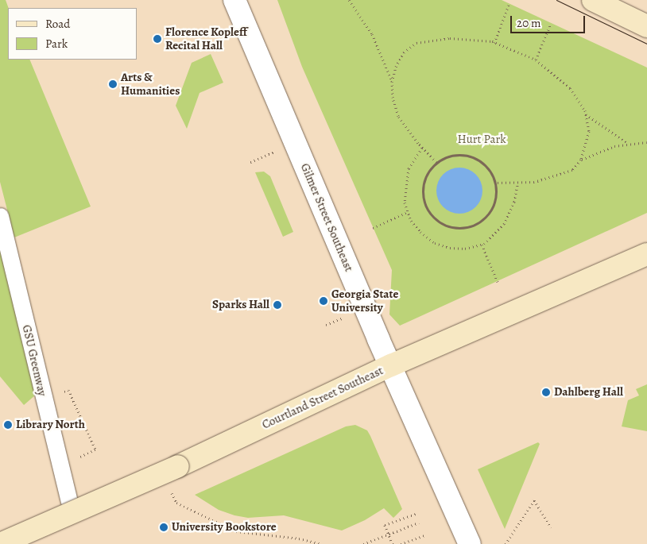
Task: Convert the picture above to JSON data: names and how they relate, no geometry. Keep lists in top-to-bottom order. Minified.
{"streets":{"main road":["Courtland Street Southeast"],"street":["Gilmer Street Southeast","GSU Greenway"]},"crossings":[["Gilmer Street Southeast","Courtland Street Southeast"]],"parks":["Hurt Park"],"places":["Florence Kopleff Recital Hall","Arts & Humanities","Georgia State University","Sparks Hall","Dahlberg Hall","Library North","University Bookstore"],"legend":["Road","Park"],"scale_bar":"20 m"}
